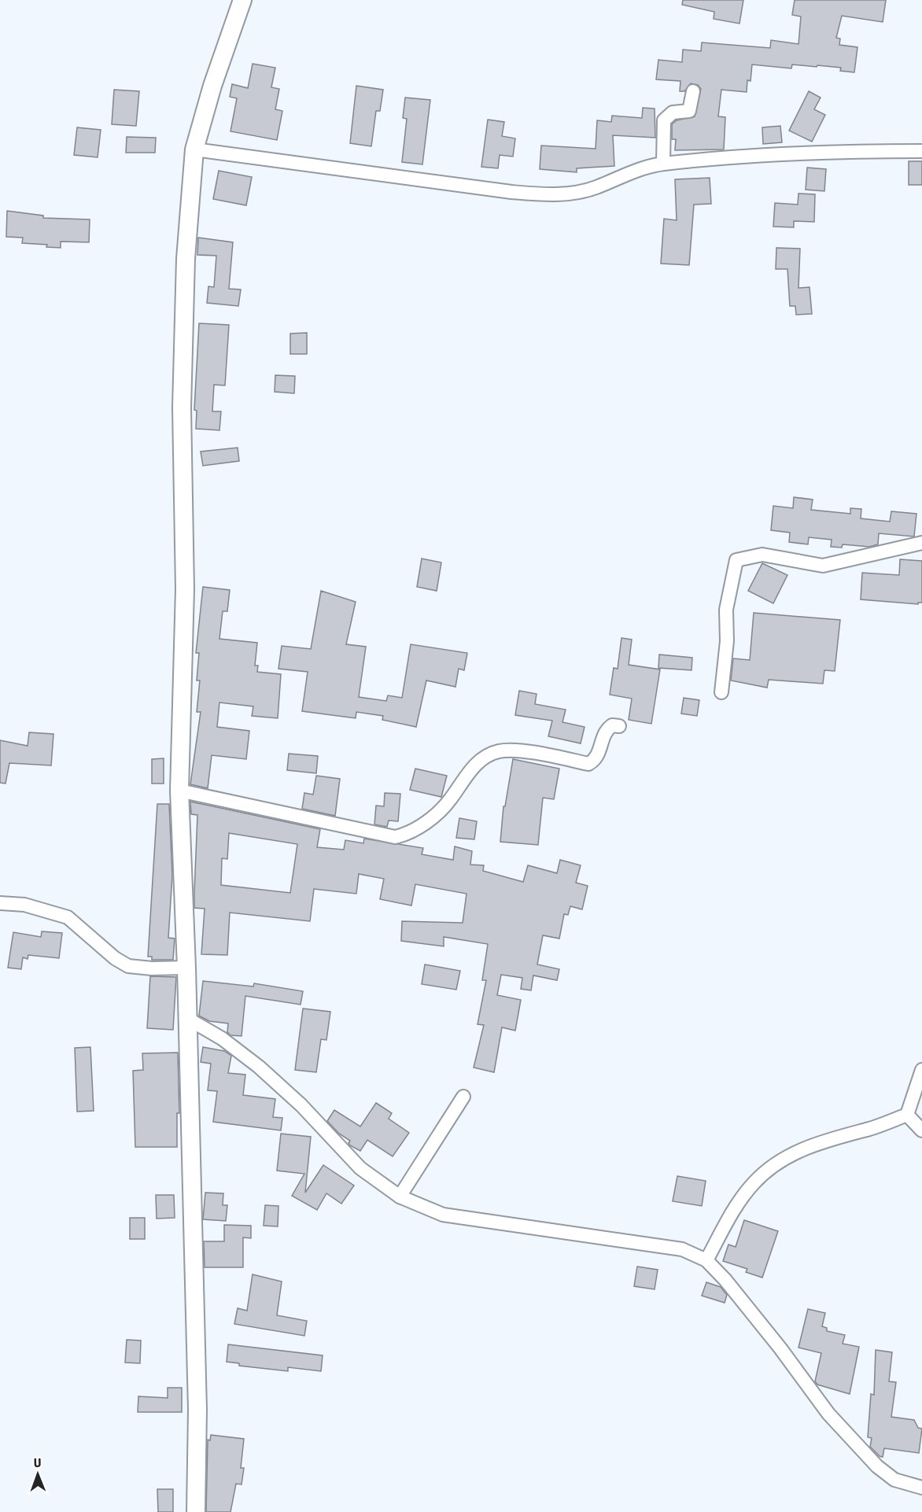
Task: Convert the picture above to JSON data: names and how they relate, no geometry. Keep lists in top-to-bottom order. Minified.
{"north":"top"}
